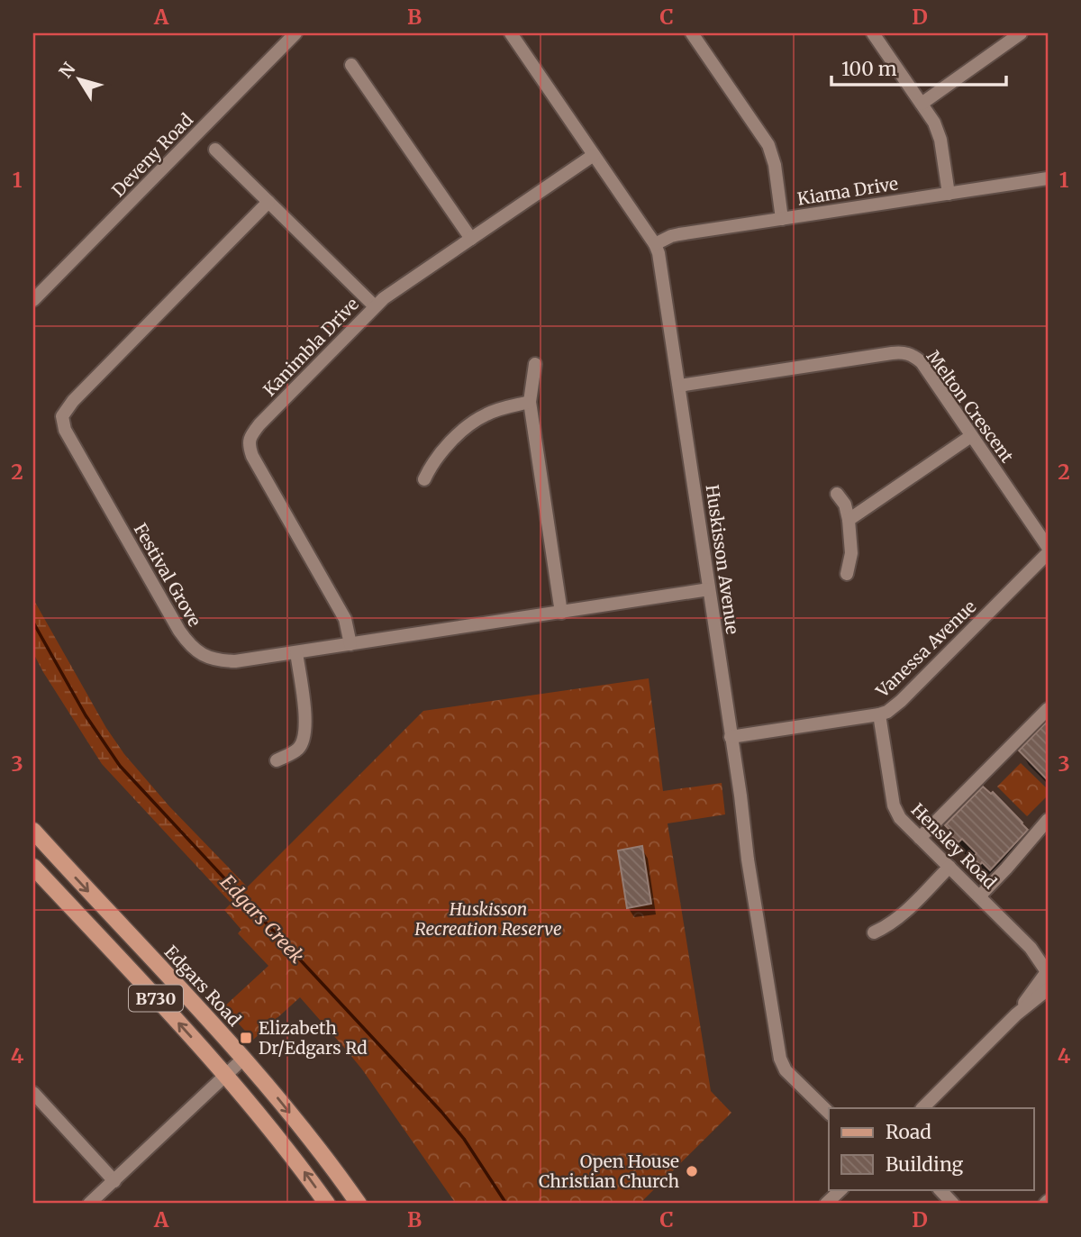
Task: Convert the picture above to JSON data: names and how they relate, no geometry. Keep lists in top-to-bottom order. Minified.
{"streets":{"main road":["Edgars Road","B730"],"street":["Deveny Road","Kiama Drive","Kanimbla Drive","Melton Crescent","Huskisson Avenue","Festival Grove","Vanessa Avenue","Hensley Road"]},"crossings":[["Kiama Drive","Huskisson Avenue"],["Kanimbla Drive","Huskisson Avenue"],["Kanimbla Drive","Festival Grove"],["Melton Crescent","Huskisson Avenue"],["Huskisson Avenue","Festival Grove"],["Huskisson Avenue","Vanessa Avenue"],["Vanessa Avenue","Hensley Road"]],"water":["Edgars Creek"],"parks":["Huskisson Recreation Reserve"],"places":{"transit":["Elizabeth Dr/Edgars Rd"],"other":["Open House Christian Church"]},"legend":["Road","Building"],"scale_bar":"100 m","north":"top left","grid":{"columns":["A","B","C","D"],"rows":["1","2","3","4"]}}
